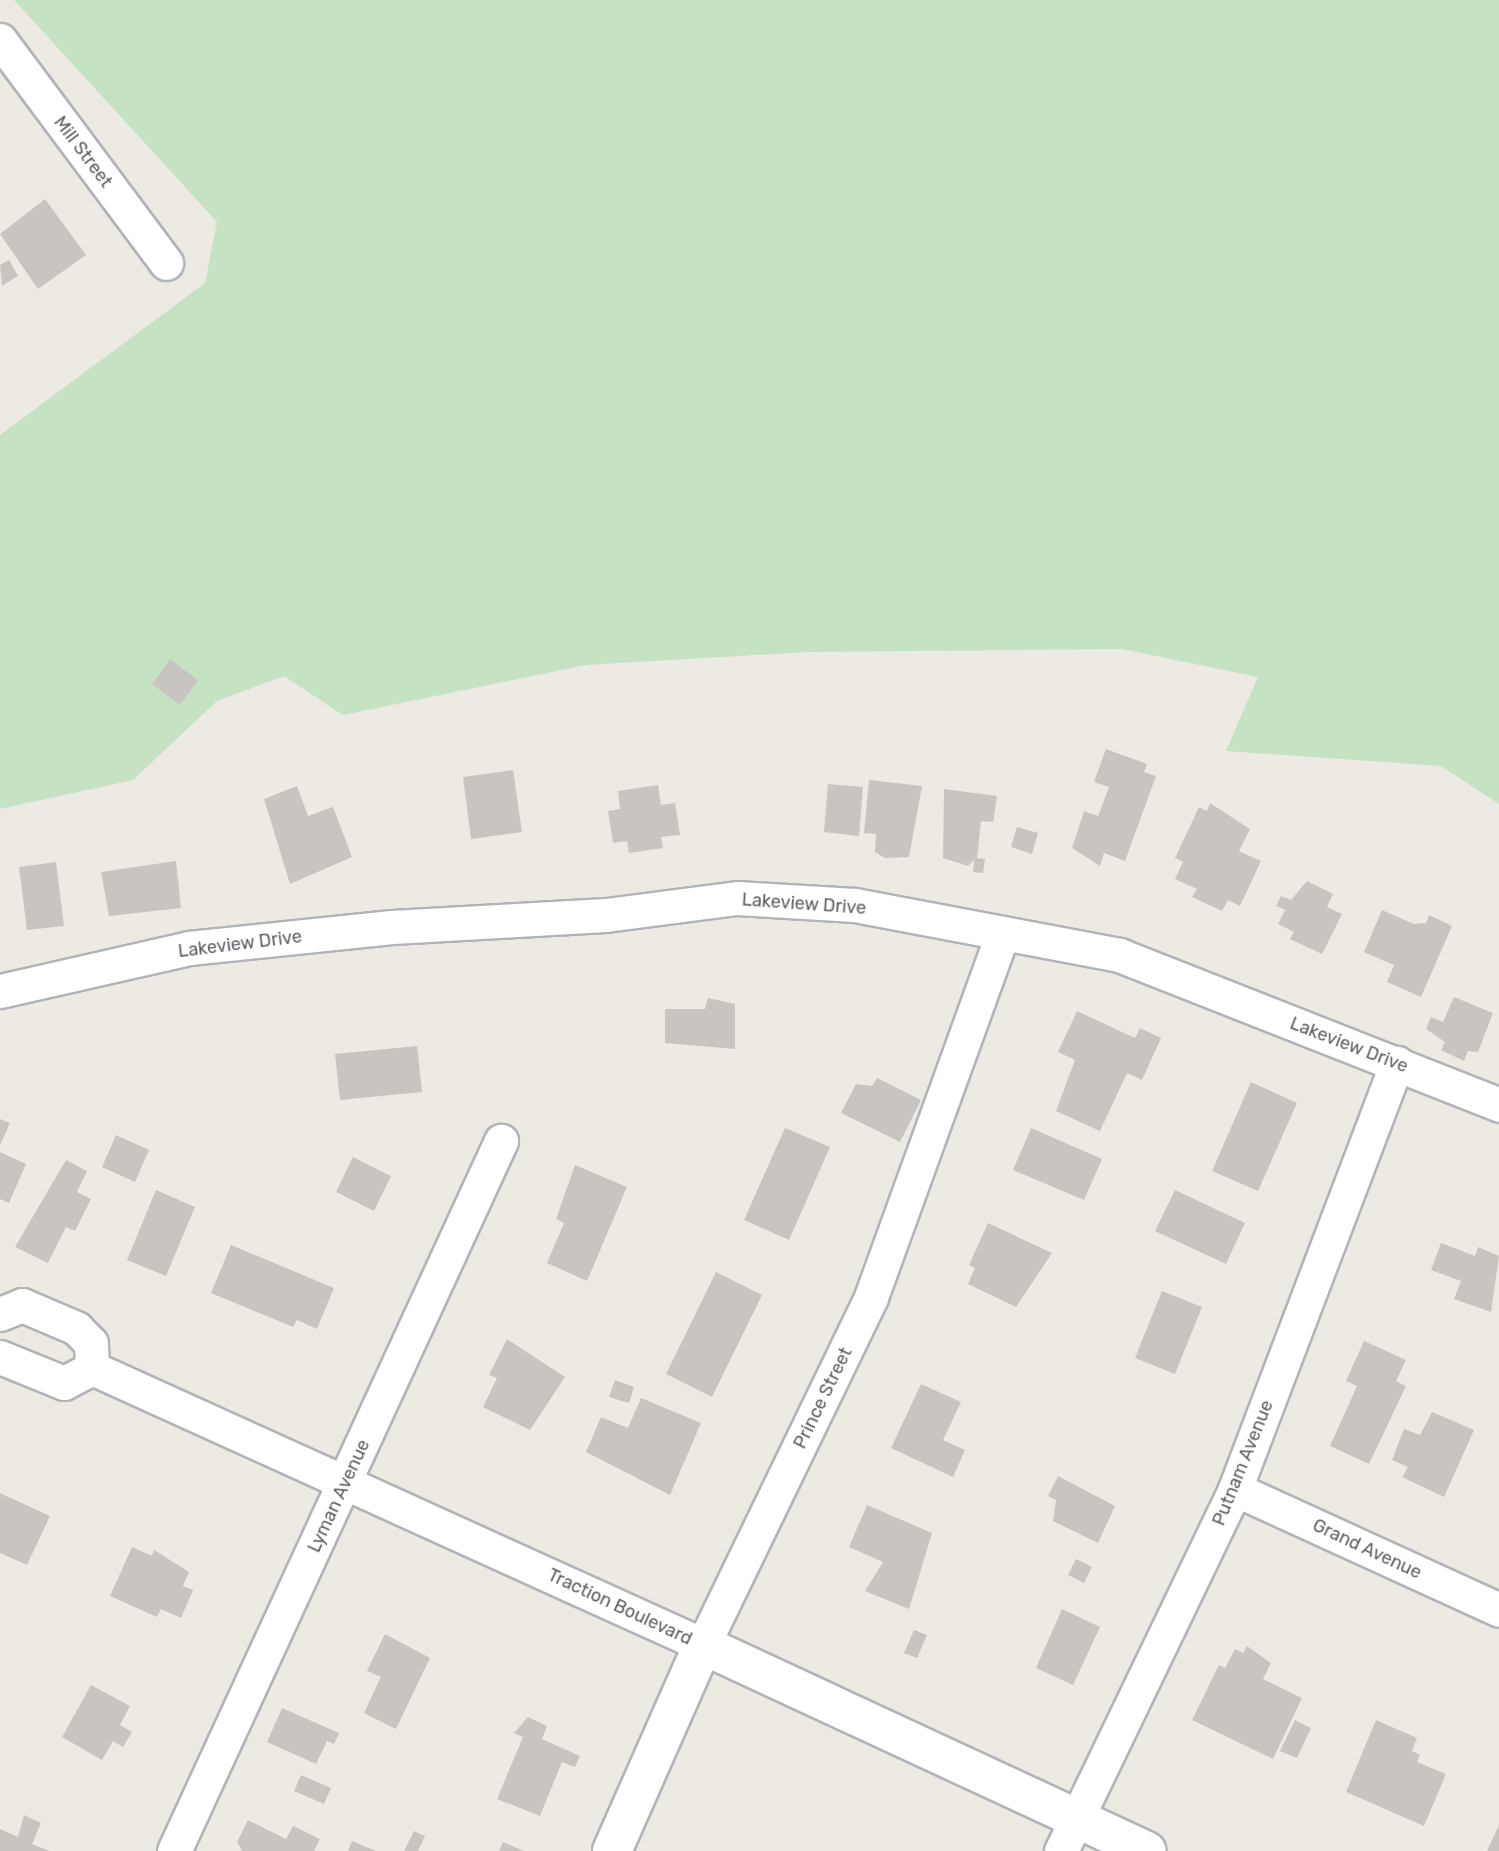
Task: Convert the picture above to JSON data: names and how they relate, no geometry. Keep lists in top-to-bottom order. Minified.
{"streets":{"street":["Mill Street","Lakeview Drive","Prince Street","Putnam Avenue","Lyman Avenue","Grand Avenue","Traction Boulevard"]},"crossings":[["Lakeview Drive","Prince Street"],["Lakeview Drive","Putnam Avenue"],["Prince Street","Traction Boulevard"],["Putnam Avenue","Grand Avenue"],["Putnam Avenue","Traction Boulevard"],["Lyman Avenue","Traction Boulevard"]]}
